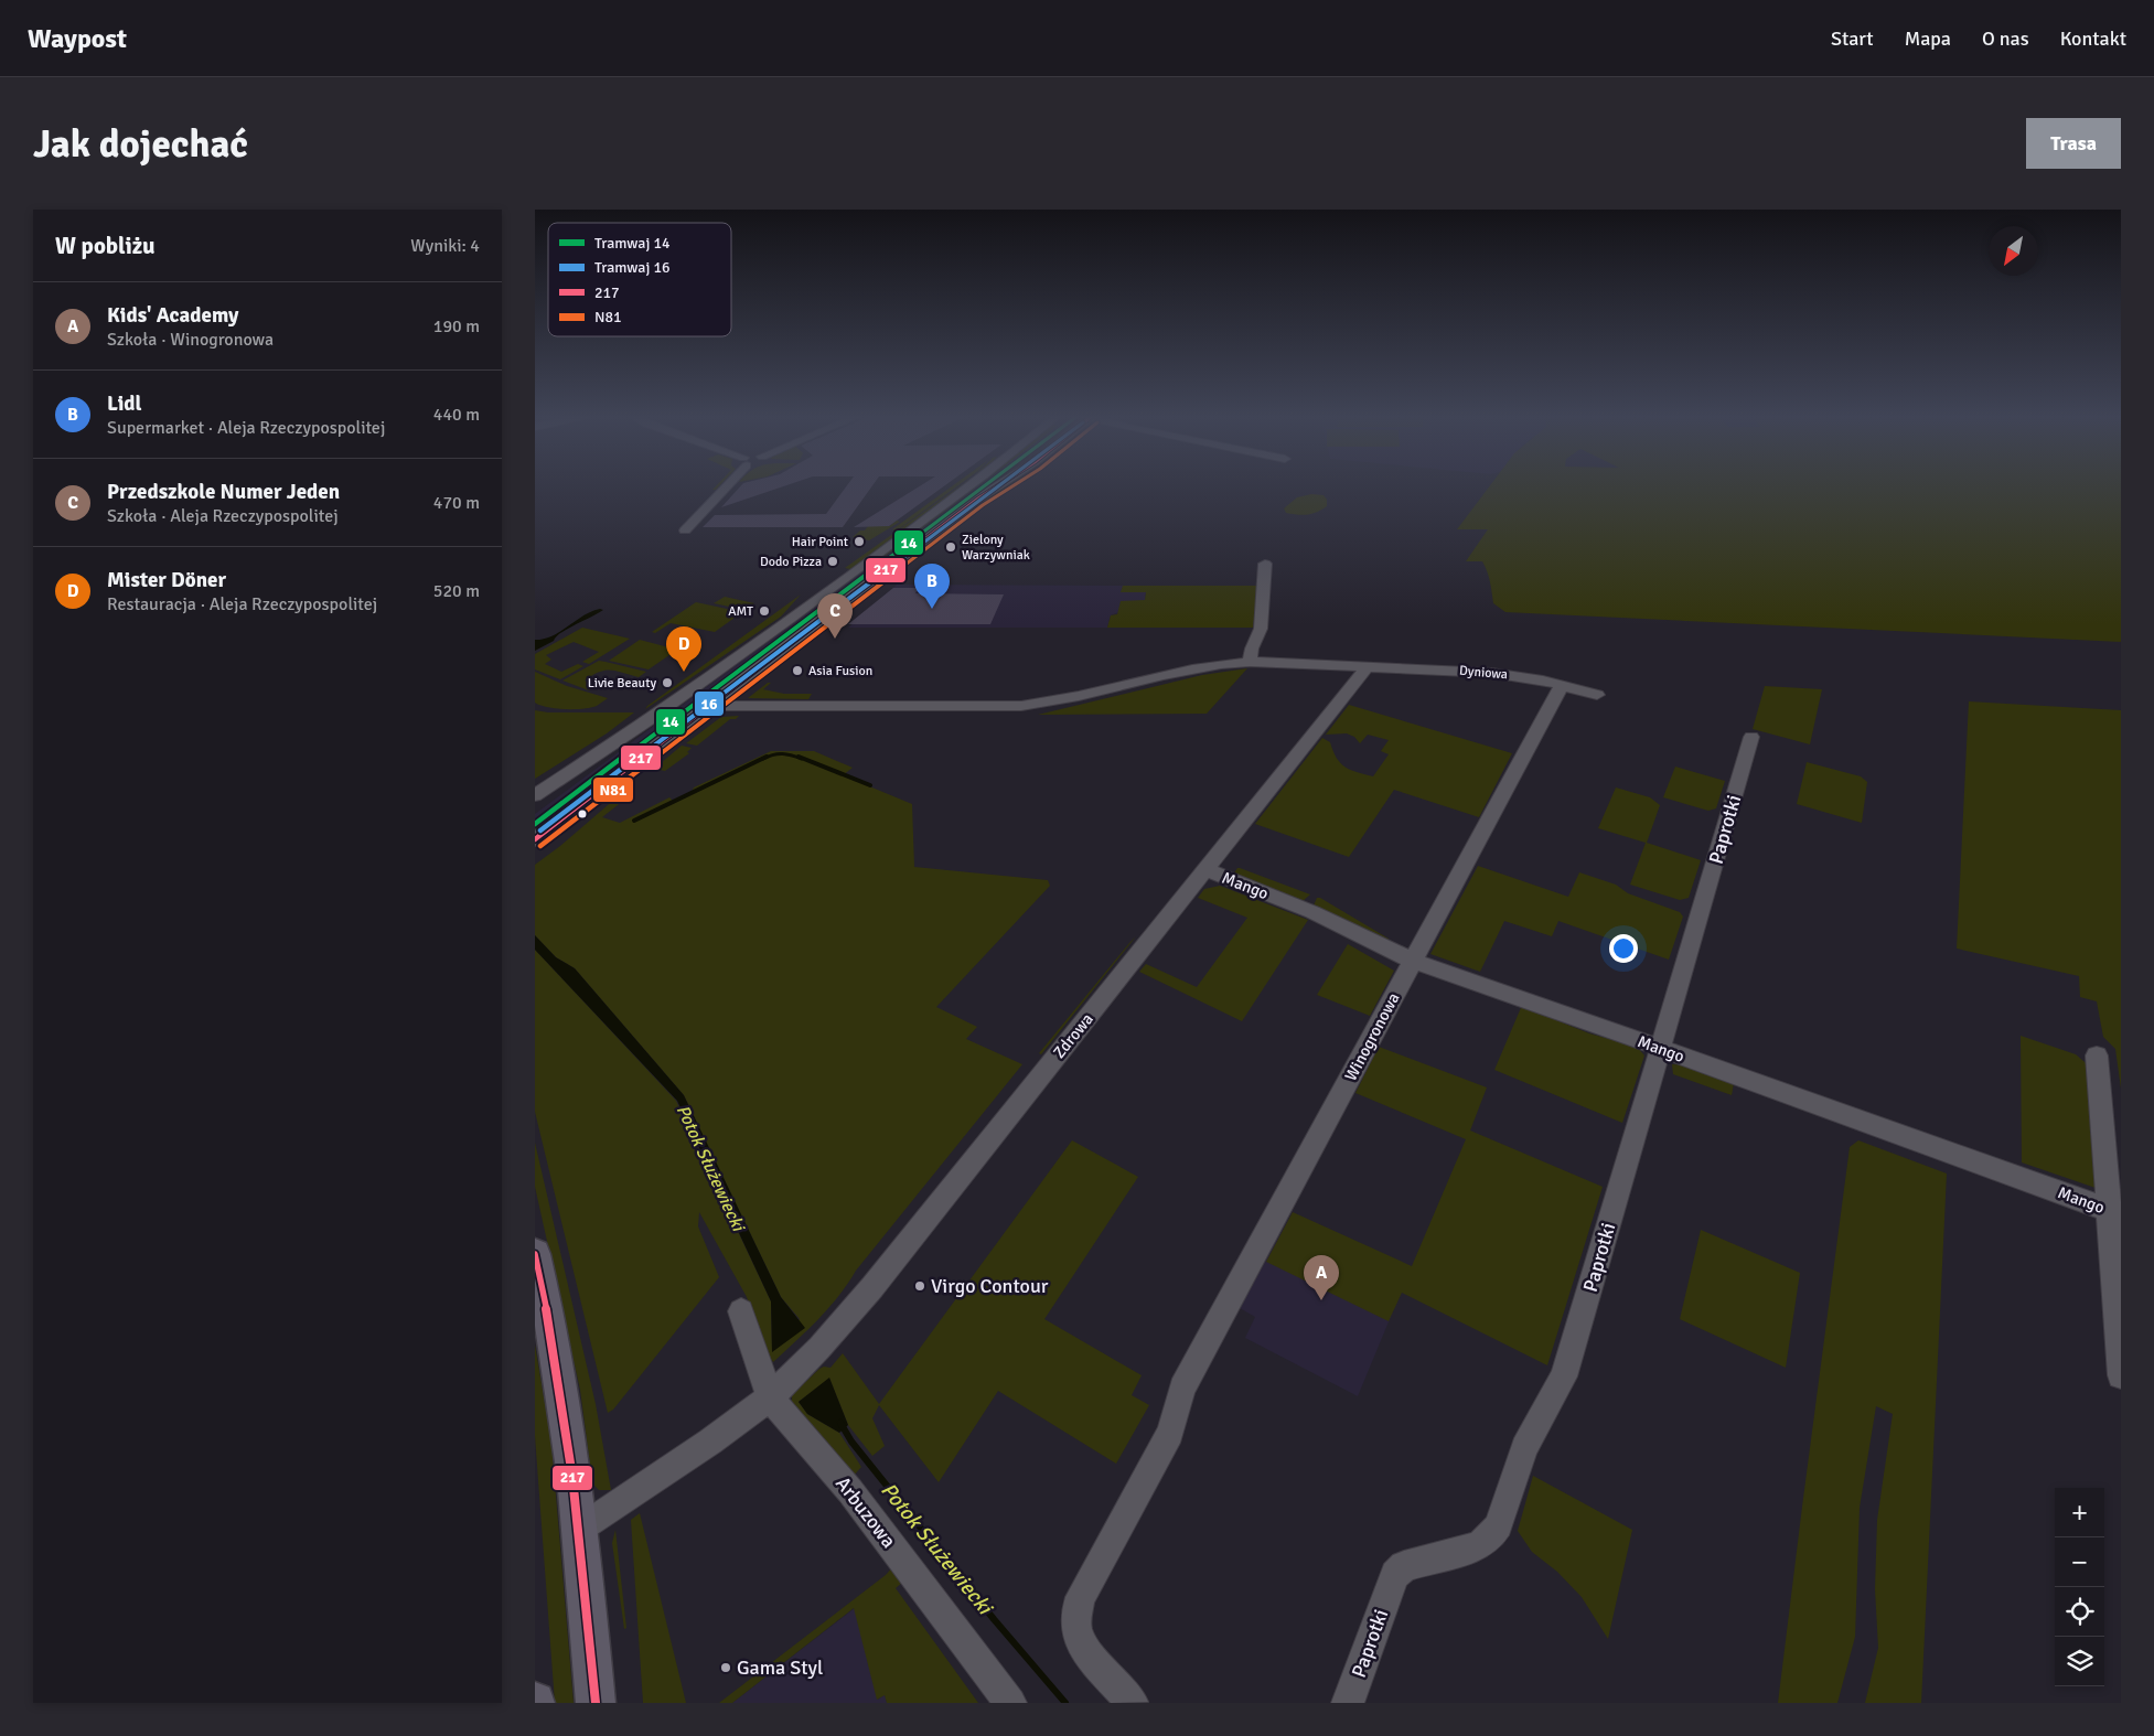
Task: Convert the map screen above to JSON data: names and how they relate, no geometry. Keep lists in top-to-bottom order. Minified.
{"streets":{"street":["Dyniowa","Paprotki","Mango","Zdrowa","Winogronowa","Arbuzowa"]},"crossings":[["Dyniowa","Zdrowa"],["Dyniowa","Winogronowa"],["Paprotki","Mango"],["Mango","Zdrowa"],["Mango","Winogronowa"],["Zdrowa","Arbuzowa"]],"water":["Potok Służewiecki"],"places":["Hair Point","Zielony Warzywniak","Dodo Pizza","AMT","Asia Fusion","Livie Beauty","Virgo Contour","Gama Styl"],"lines":["tram line 14","tram line 16","transit line 217","transit line N81"],"legend":["Tramwaj 14","Tramwaj 16","217","N81"],"north":"bottom left","page":{"header":"Waypost","nav":["Start","Mapa","O nas","Kontakt"],"buttons":"Trasa","title":"Jak dojechać","heading":["W pobliżu","Wyniki: 4"],"list":[{"mark":"A","name":"Kids' Academy","note":"Szkoła · Winogronowa","value":"190 m"},{"mark":"B","name":"Lidl","note":"Supermarket · Aleja Rzeczypospolitej","value":"440 m"},{"mark":"C","name":"Przedszkole Numer Jeden","note":"Szkoła · Aleja Rzeczypospolitej","value":"470 m"},{"mark":"D","name":"Mister Döner","note":"Restauracja · Aleja Rzeczypospolitej","value":"520 m"}],"pins":["B","C","D","A"],"map_buttons":["+","−"]}}
